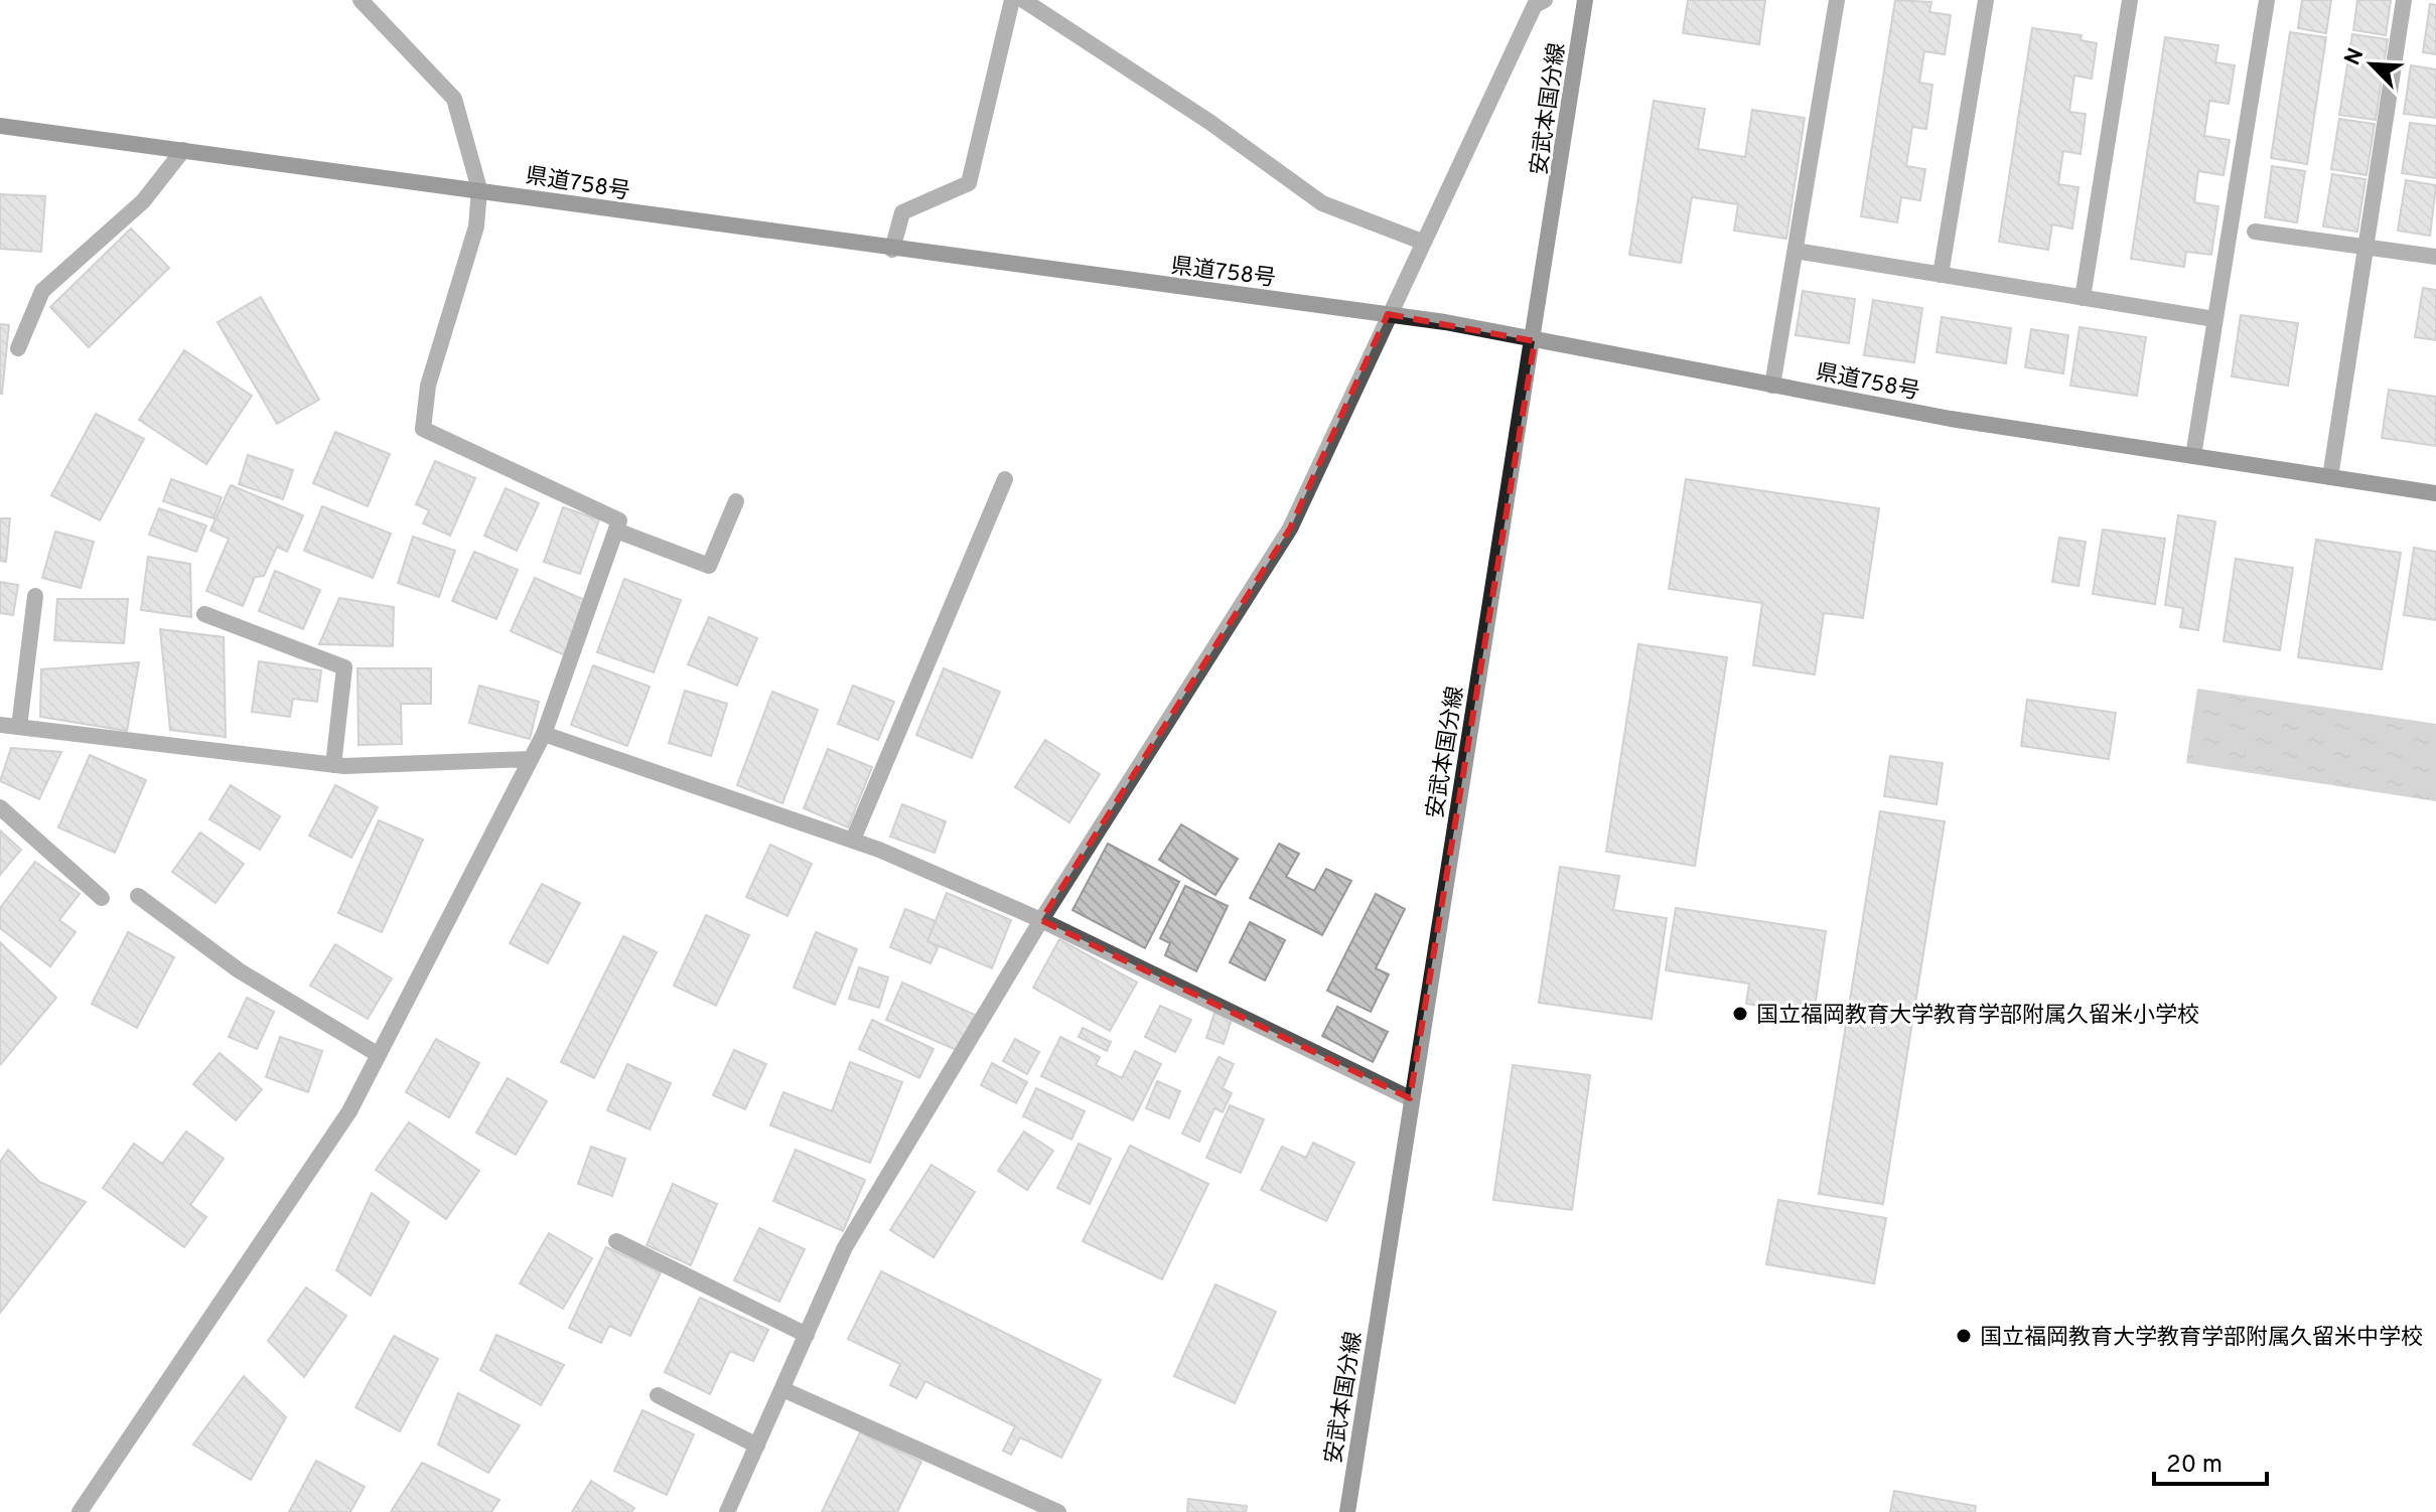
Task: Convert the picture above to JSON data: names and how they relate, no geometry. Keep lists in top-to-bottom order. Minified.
{"streets":{"main road":["安武本国分線","県道758号"]},"crossings":[["安武本国分線","県道758号"]],"places":["国立福岡教育大学教育学部附属久留米小学校","国立福岡教育大学教育学部附属久留米中学校"],"scale_bar":"20 m","north":"top left"}
